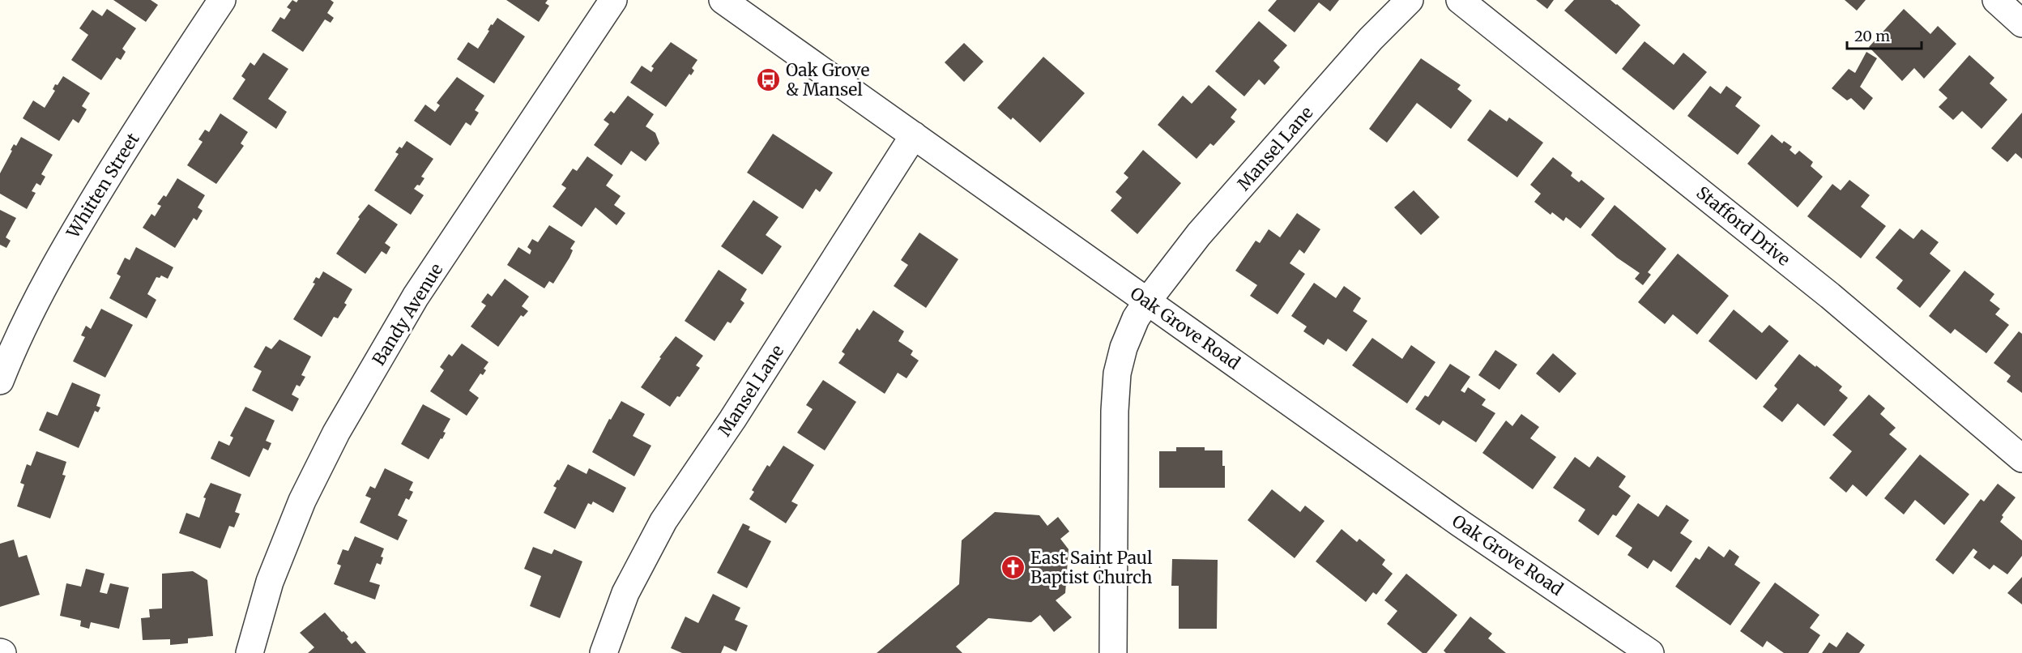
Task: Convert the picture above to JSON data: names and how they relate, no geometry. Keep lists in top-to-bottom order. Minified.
{"streets":{"street":["Mansel Lane","Whitten Street","Stafford Drive","Bandy Avenue","Oak Grove Road"]},"crossings":[["Mansel Lane","Oak Grove Road"]],"places":{"bus stop":["Oak Grove & Mansel"],"church":["East Saint Paul Baptist Church"]},"scale_bar":"20 m"}
